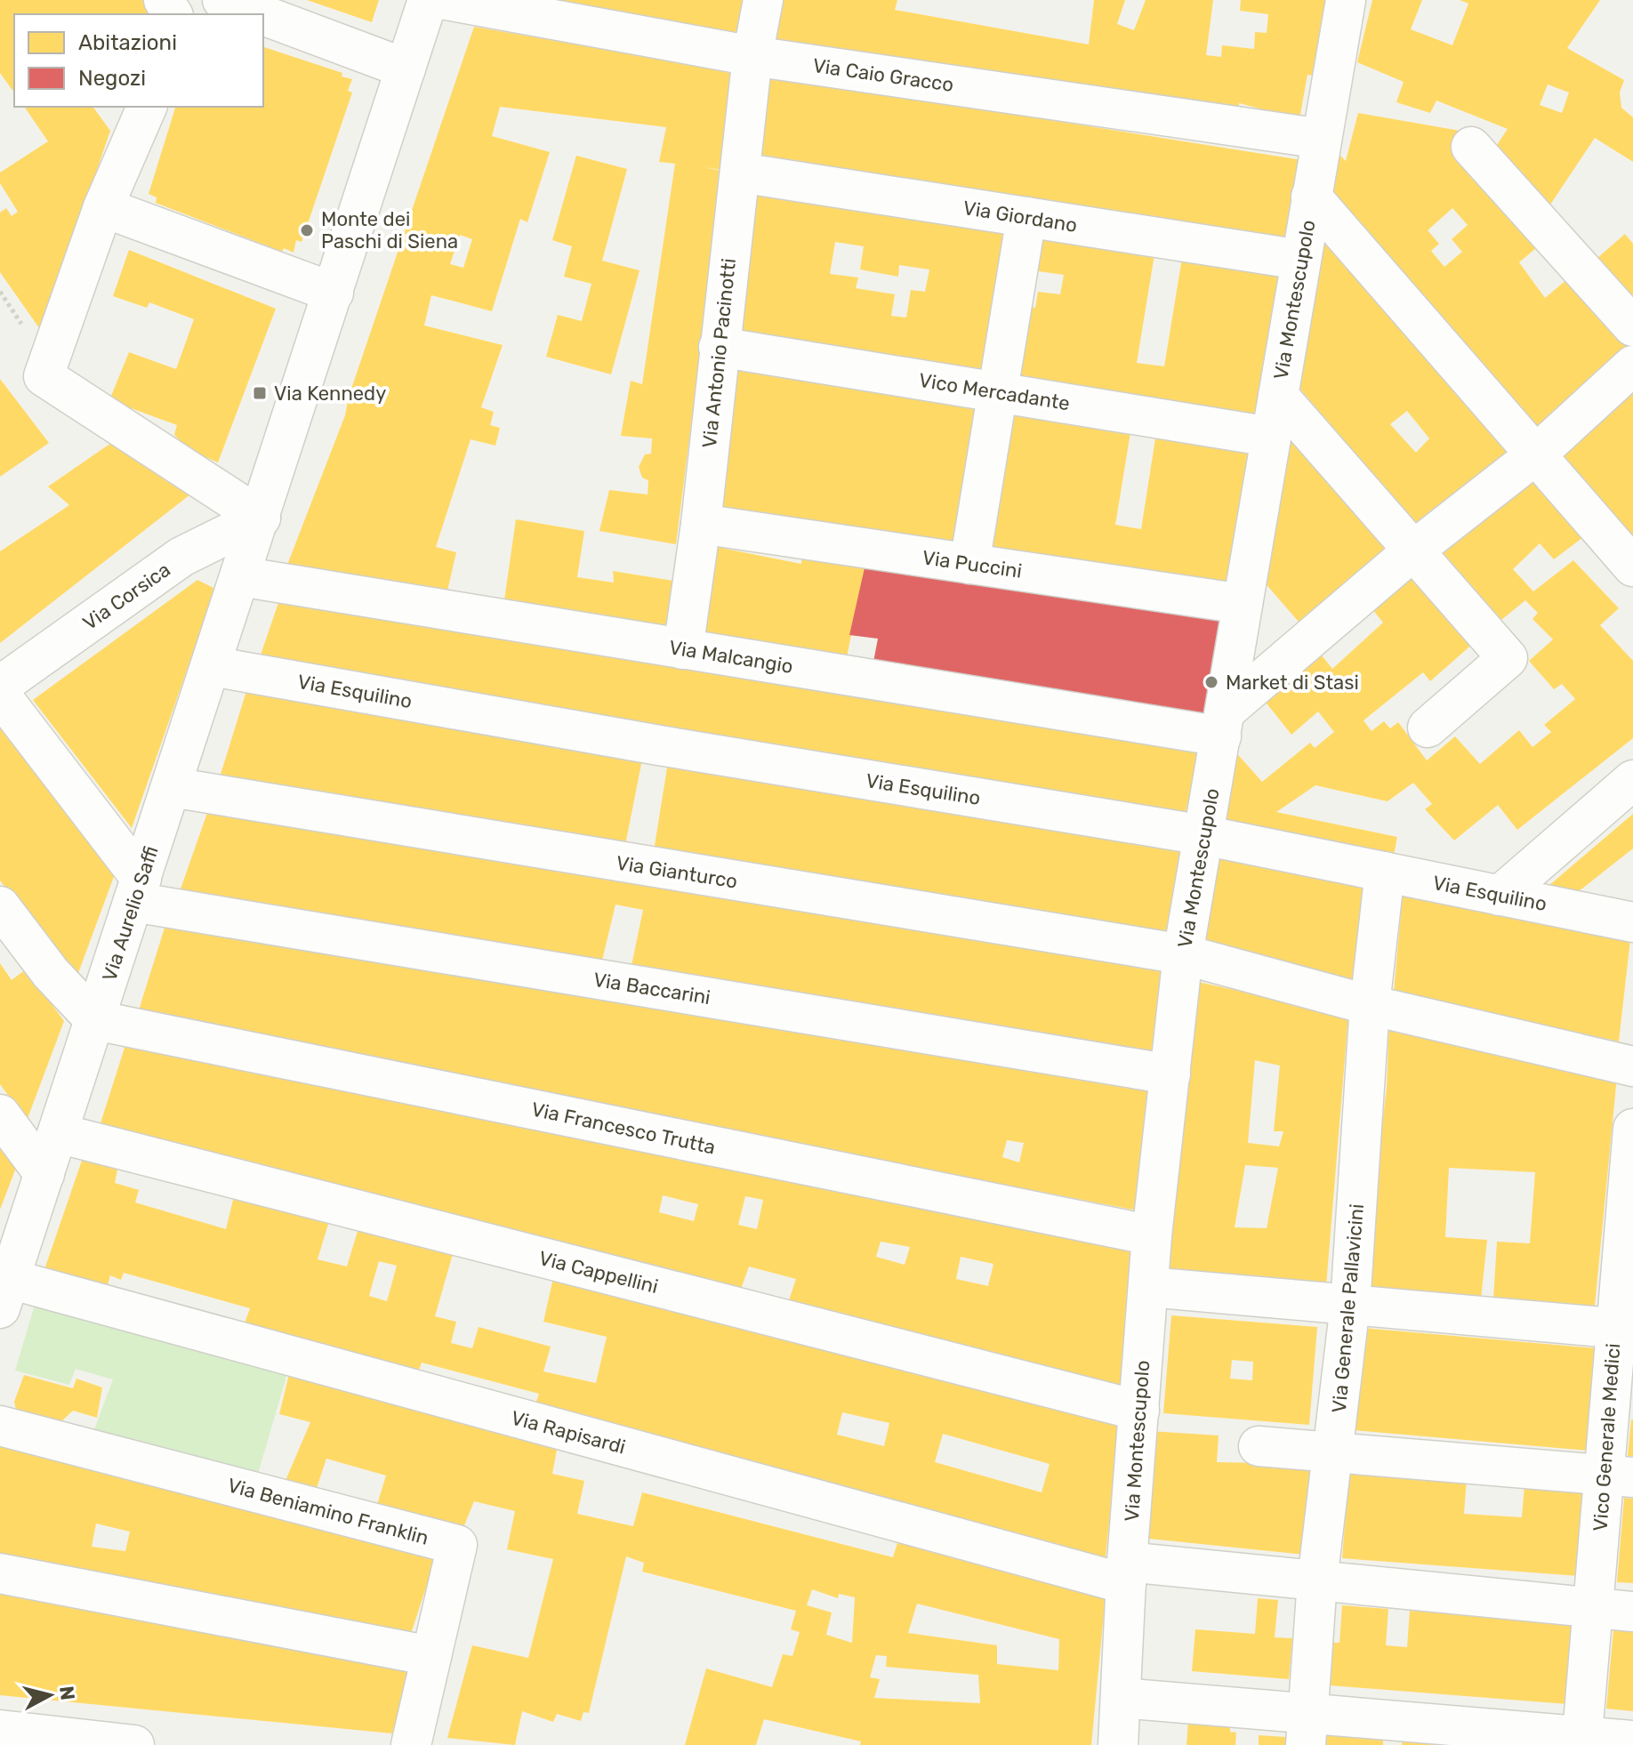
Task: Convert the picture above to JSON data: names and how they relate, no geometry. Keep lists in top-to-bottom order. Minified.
{"streets":{"street":["Via Caio Gracco","Via Giordano","Via Montescupolo","Via Antonio Pacinotti","Vico Mercadante","Via Puccini","Via Corsica","Via Malcangio","Via Esquilino","Via Gianturco","Via Aurelio Saffi","Via Baccarini","Via Francesco Trutta","Via Cappellini","Via Generale Pallavicini","Via Rapisardi","Vico Generale Medici","Via Beniamino Franklin"]},"crossings":[["Via Caio Gracco","Via Montescupolo"],["Via Caio Gracco","Via Antonio Pacinotti"],["Via Giordano","Via Montescupolo"],["Via Giordano","Via Antonio Pacinotti"],["Via Montescupolo","Vico Mercadante"],["Via Montescupolo","Via Puccini"],["Via Montescupolo","Via Malcangio"],["Via Montescupolo","Via Esquilino"],["Via Montescupolo","Via Gianturco"],["Via Montescupolo","Via Baccarini"],["Via Montescupolo","Via Francesco Trutta"],["Via Montescupolo","Via Cappellini"],["Via Montescupolo","Via Rapisardi"],["Via Antonio Pacinotti","Vico Mercadante"],["Via Antonio Pacinotti","Via Puccini"],["Via Antonio Pacinotti","Via Malcangio"],["Via Corsica","Via Aurelio Saffi"],["Via Malcangio","Via Aurelio Saffi"],["Via Esquilino","Via Aurelio Saffi"],["Via Esquilino","Via Generale Pallavicini"],["Via Gianturco","Via Aurelio Saffi"],["Via Gianturco","Via Generale Pallavicini"],["Via Aurelio Saffi","Via Baccarini"],["Via Aurelio Saffi","Via Francesco Trutta"],["Via Aurelio Saffi","Via Cappellini"],["Via Aurelio Saffi","Via Rapisardi"],["Via Generale Pallavicini","Via Rapisardi"],["Via Rapisardi","Vico Generale Medici"]],"places":{"other":["Monte dei Paschi di Siena","Market di Stasi"],"transit":["Via Kennedy"]},"legend":["Abitazioni","Negozi"],"north":"right"}
